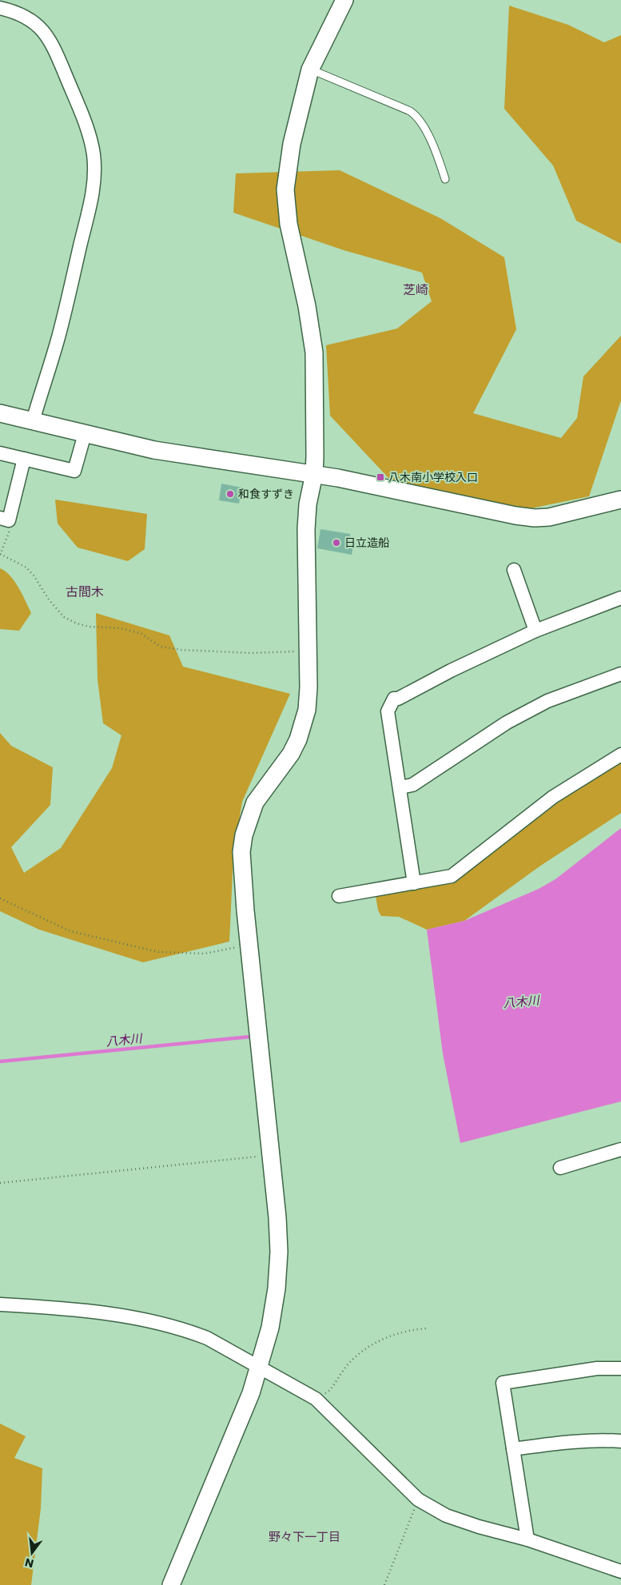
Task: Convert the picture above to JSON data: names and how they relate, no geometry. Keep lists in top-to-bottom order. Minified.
{"districts":["芝崎","古間木","野々下一丁目"],"water":["八木川"],"places":{"transit":["八木南小学校入口"],"other":["和食すずき","日立造船"]},"north":"bottom"}
